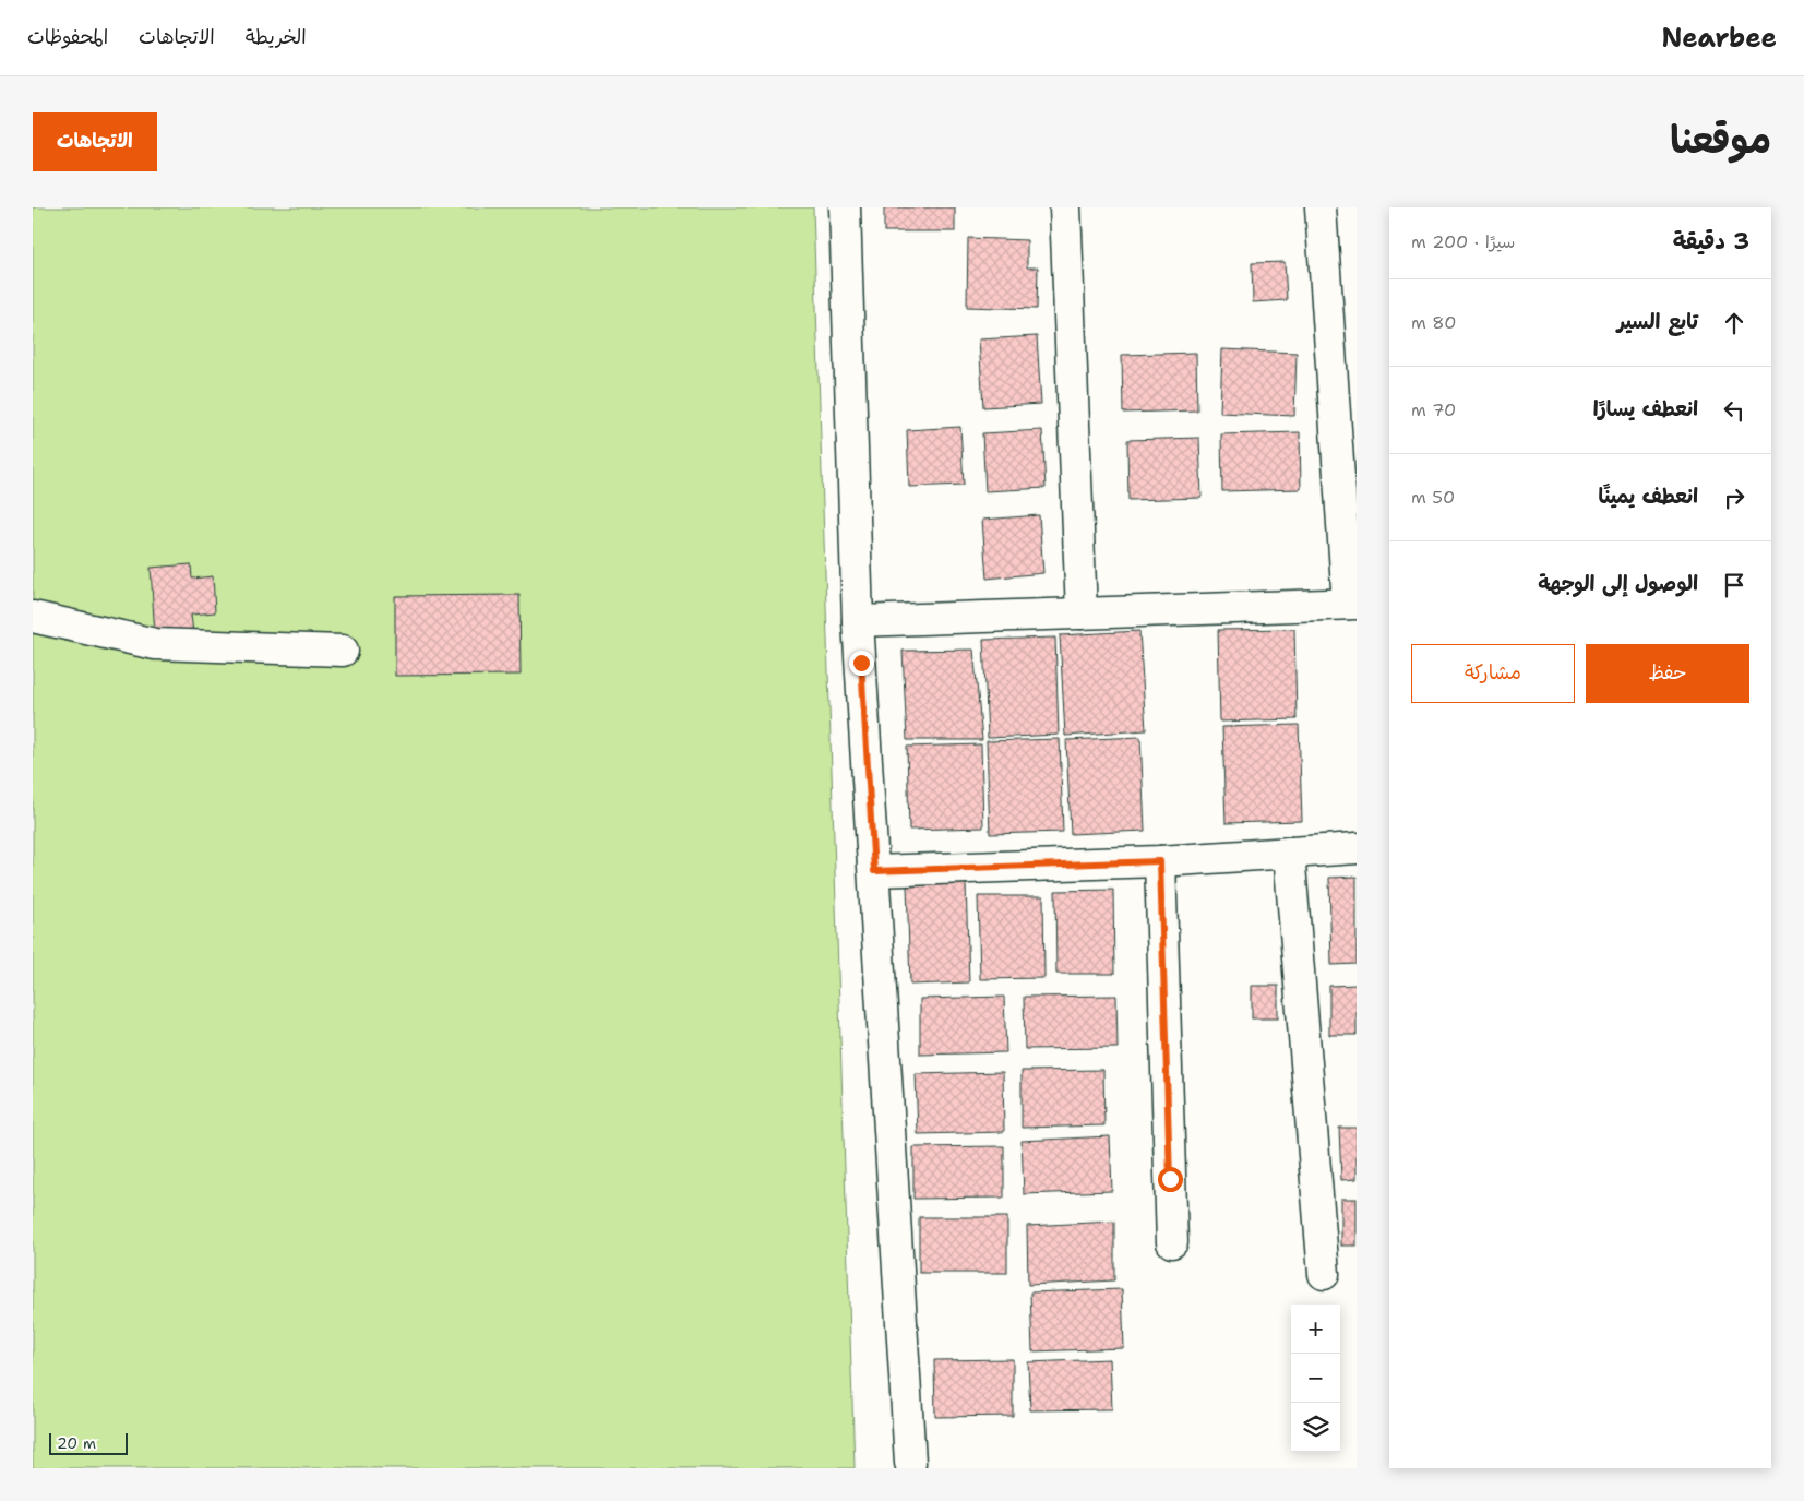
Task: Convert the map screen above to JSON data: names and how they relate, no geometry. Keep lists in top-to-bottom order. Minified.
{"scale_bar":"20 m","page":{"header":"Nearbee","nav":["الخريطة","الاتجاهات","المحفوظات"],"title":"موقعنا","buttons":["الاتجاهات",["حفظ","مشاركة"]],"heading":["3 دقيقة","سيرًا · 200 m"],"list":[["تابع السير","80 m"],["انعطف يسارًا","70 m"],["انعطف يمينًا","50 m"],"الوصول إلى الوجهة"],"map_buttons":["+","−"],"scale":"20 m"}}
